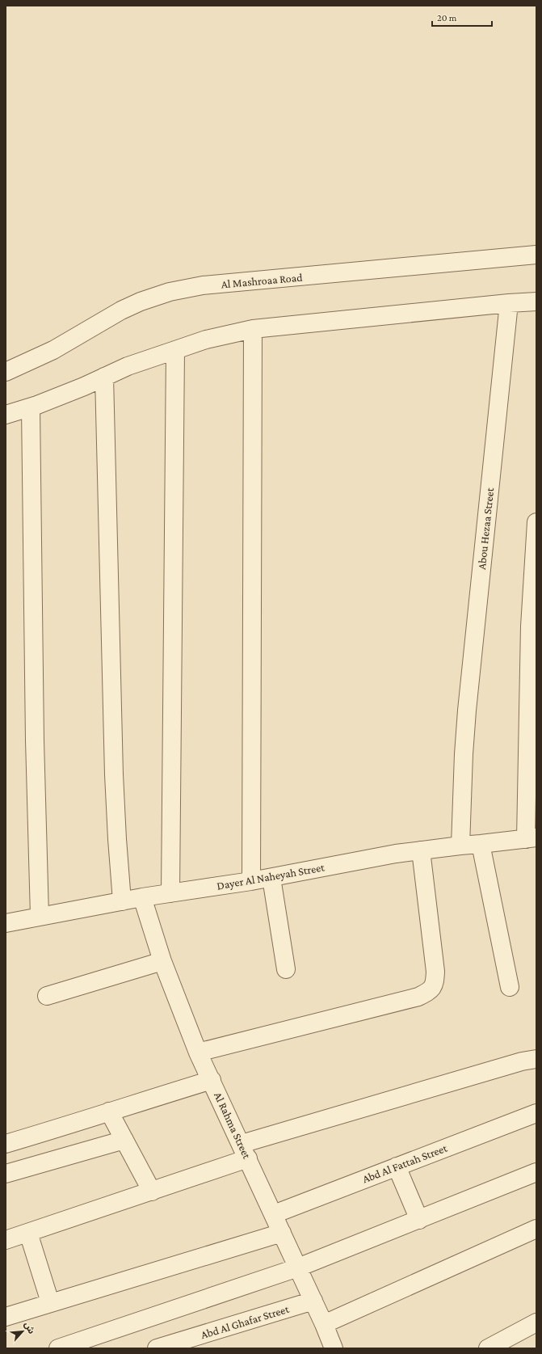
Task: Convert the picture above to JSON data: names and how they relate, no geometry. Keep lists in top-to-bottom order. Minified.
{"streets":{"street":["Al Mashroaa Road","Abou Hezaa Street","Dayer Al Naheyah Street","Al Rahma Street","Abd Al Fattah Street","Abd Al Ghafar Street"]},"crossings":[["Abou Hezaa Street","Dayer Al Naheyah Street"],["Dayer Al Naheyah Street","Al Rahma Street"],["Al Rahma Street","Abd Al Fattah Street"],["Al Rahma Street","Abd Al Ghafar Street"]],"scale_bar":"20 m","north":"top right"}
